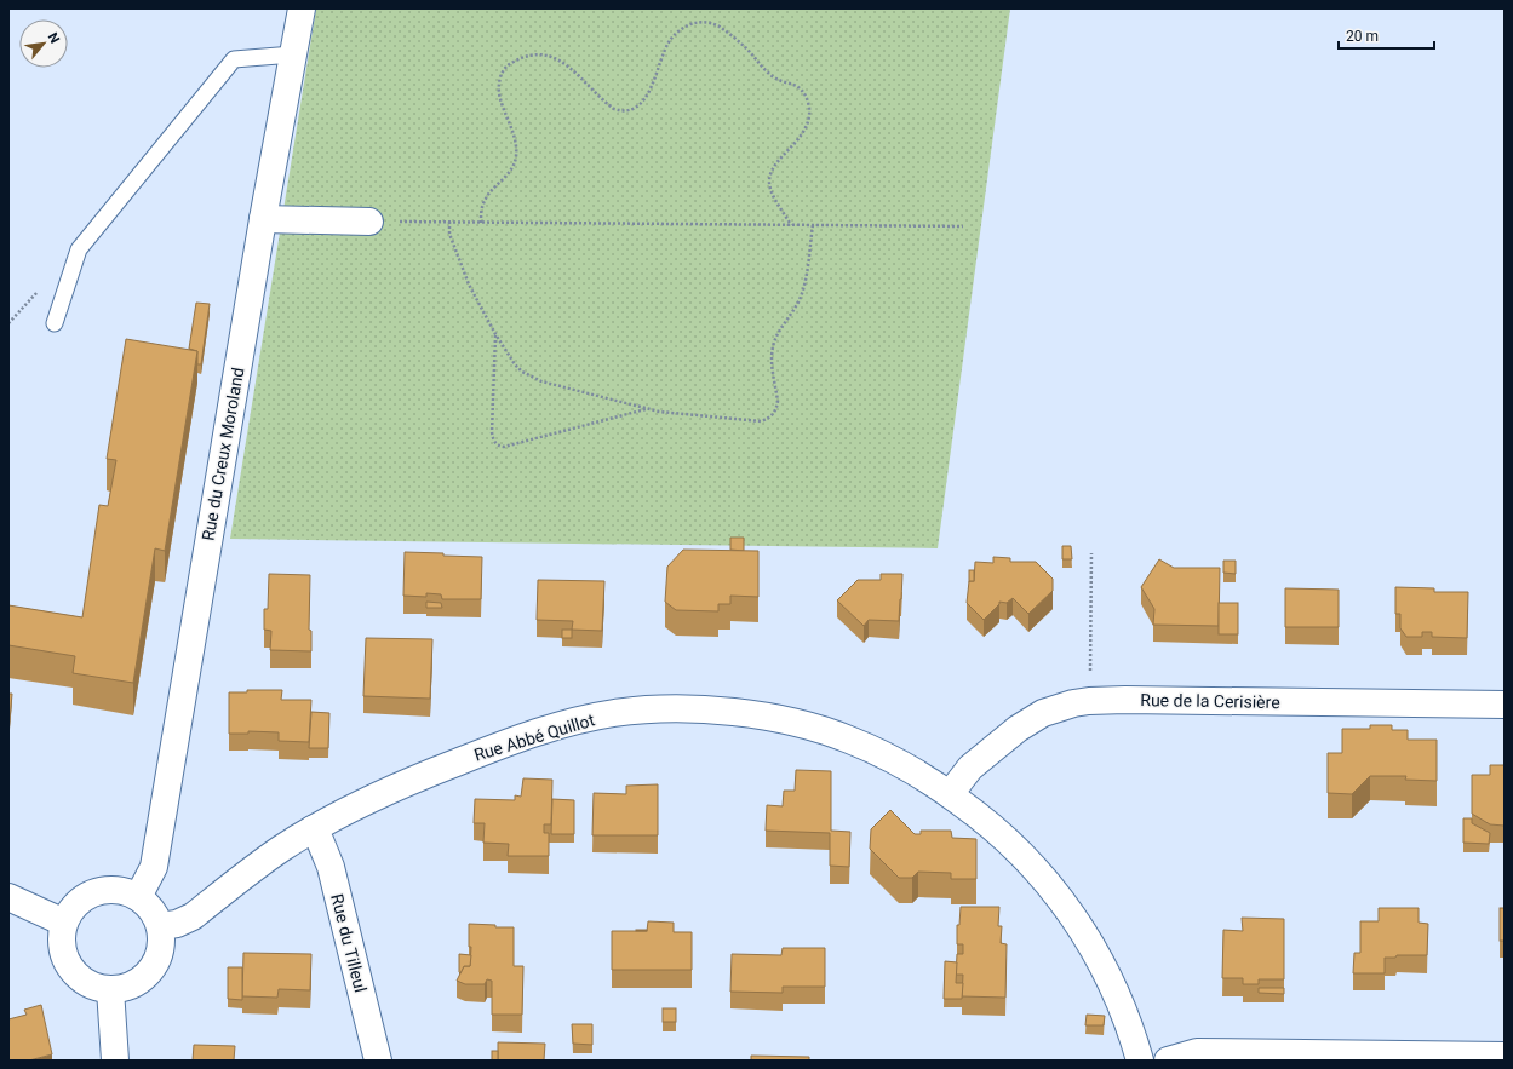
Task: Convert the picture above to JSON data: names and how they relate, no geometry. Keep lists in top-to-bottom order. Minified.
{"streets":{"street":["Rue du Creux Moroland","Rue de la Cerisière","Rue Abbé Quillot","Rue du Tilleul"]},"crossings":[["Rue du Creux Moroland","Rue Abbé Quillot"],["Rue de la Cerisière","Rue Abbé Quillot"],["Rue Abbé Quillot","Rue du Tilleul"]],"scale_bar":"20 m","north":"top right"}
